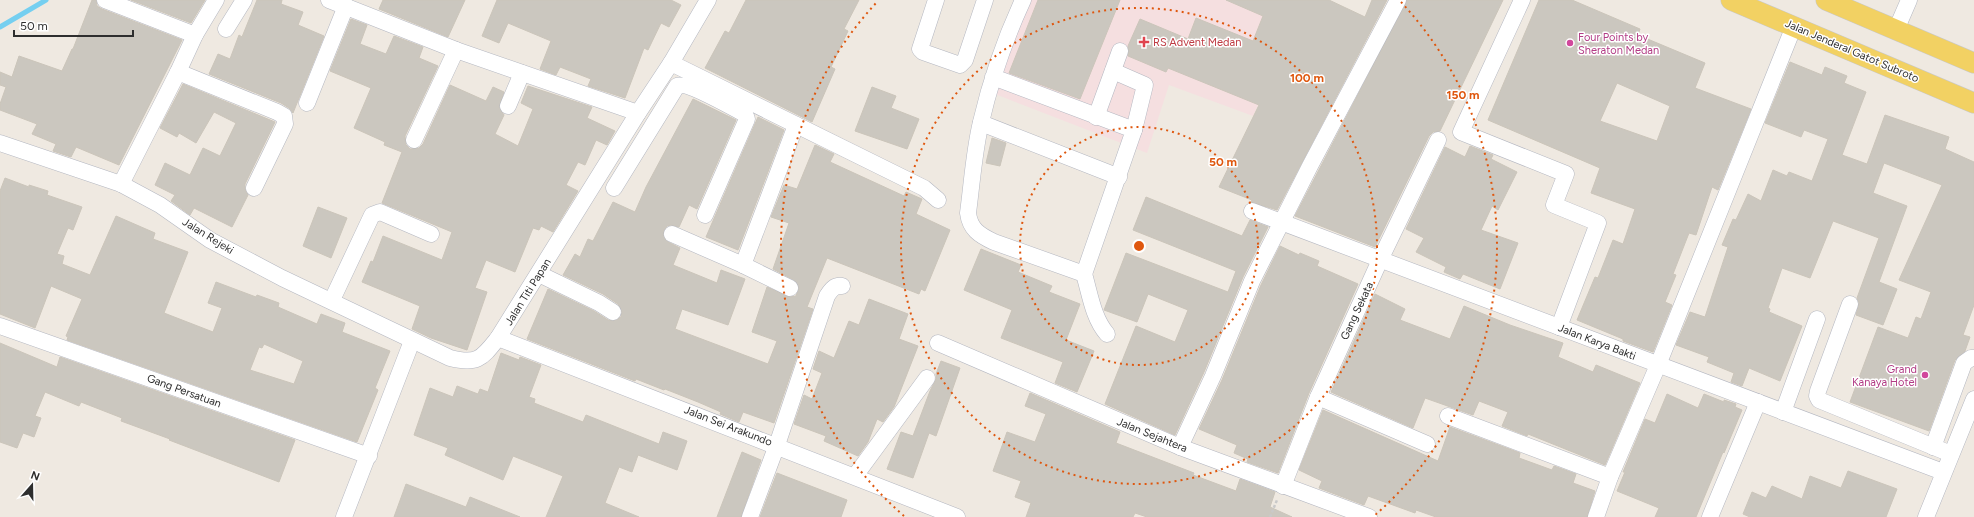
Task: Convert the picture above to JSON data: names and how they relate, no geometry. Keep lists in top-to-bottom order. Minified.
{"streets":{"main road":["Jalan Jenderal Gatot Subroto"],"street":["Jalan Rejeki","Jalan Titi Papan","Gang Sekata","Jalan Karya Bakti","Gang Persatuan","Jalan Sei Arakundo","Jalan Sejahtera"]},"crossings":[["Jalan Rejeki","Jalan Titi Papan"],["Jalan Titi Papan","Jalan Sei Arakundo"],["Gang Sekata","Jalan Karya Bakti"],["Gang Sekata","Jalan Sejahtera"]],"places":{"health":["RS Advent Medan"],"other":["Four Points by Sheraton Medan","Grand Kanaya Hotel"]},"scale_bar":"50 m","north":"top","rings":["100 m","150 m","50 m"]}
